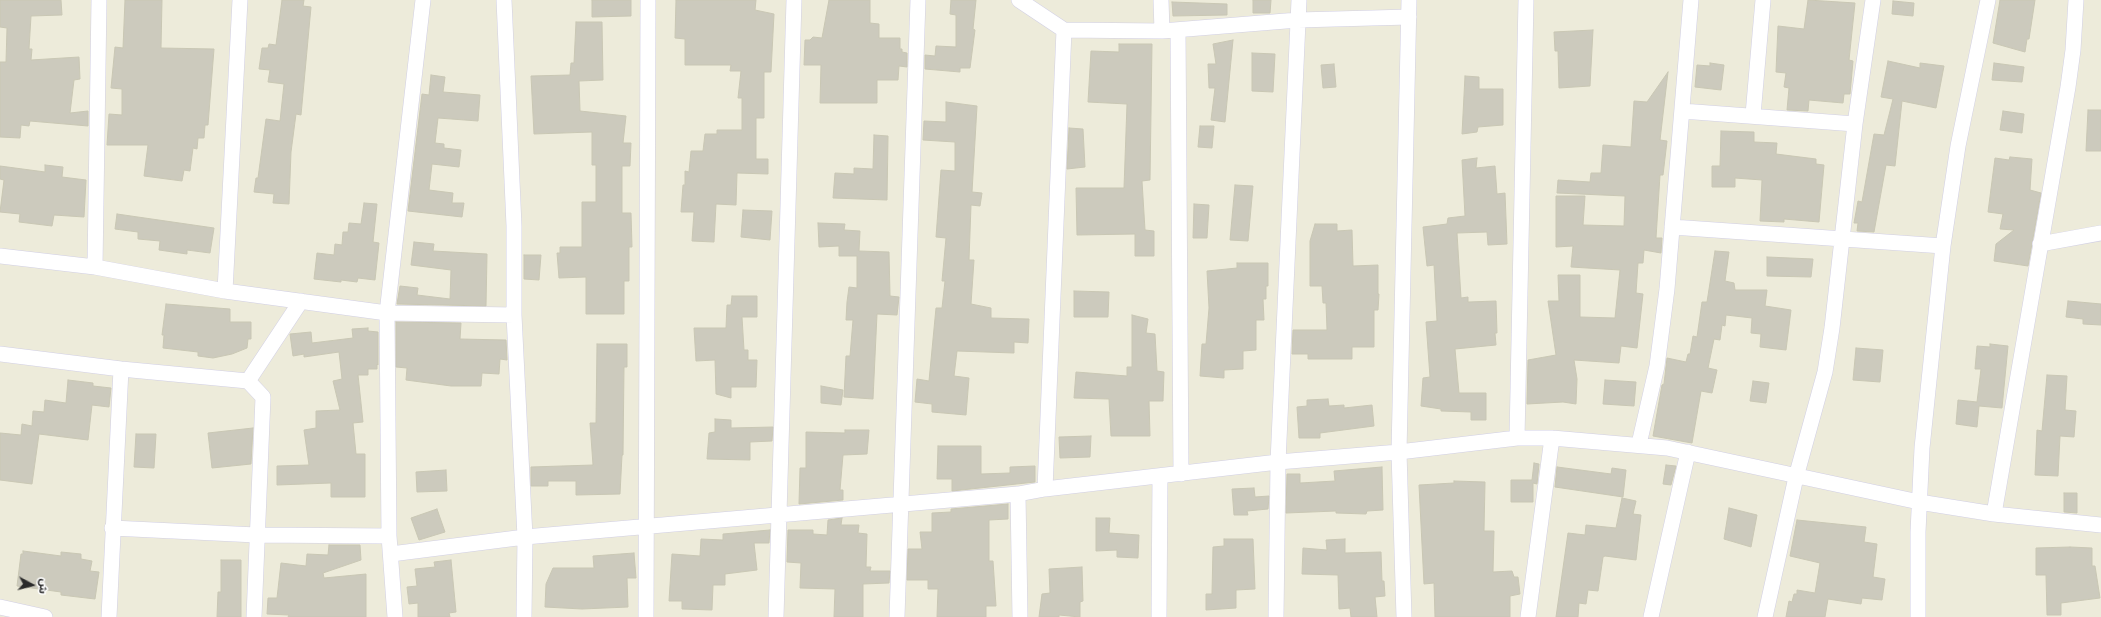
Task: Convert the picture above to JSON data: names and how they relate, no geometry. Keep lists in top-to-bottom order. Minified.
{"north":"right"}
